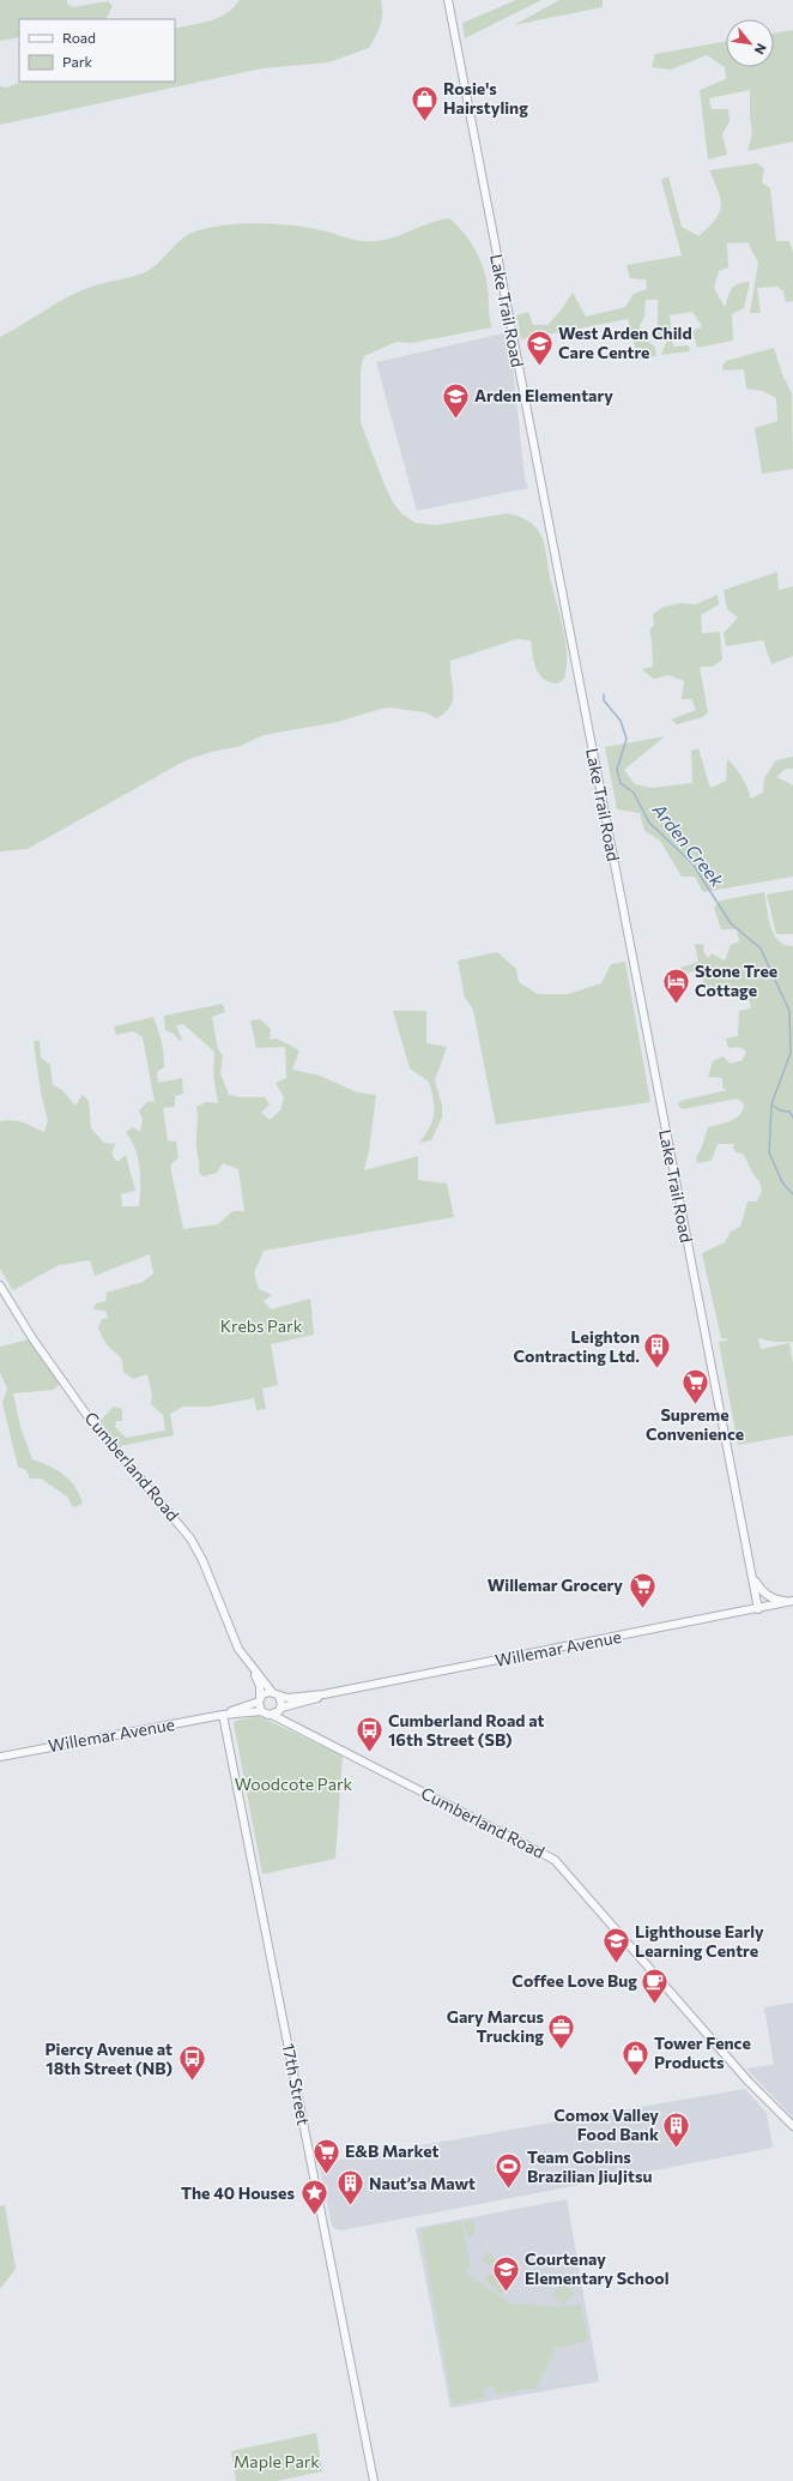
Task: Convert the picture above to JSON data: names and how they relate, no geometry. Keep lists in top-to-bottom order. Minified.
{"streets":{"street":["Lake Trail Road","Cumberland Road","Willemar Avenue","17th Street"]},"crossings":[["Lake Trail Road","Willemar Avenue"],["Cumberland Road","Willemar Avenue"],["Willemar Avenue","17th Street"]],"water":["Arden Creek"],"parks":["Krebs Park","Woodcote Park","Maple Park"],"places":{"shop":["Rosie's Hairstyling","Tower Fence Products"],"school or university":["West Arden Child Care Centre","Arden Elementary","Lighthouse Early Learning Centre","Courtenay Elementary School"],"hotel":["Stone Tree Cottage"],"building":["Leighton Contracting Ltd.","Comox Valley Food Bank","Naut’sa Mawt"],"supermarket":["Supreme Convenience","Willemar Grocery","E&B Market"],"bus stop":["Cumberland Road at 16th Street (SB)","Piercy Avenue at 18th Street (NB)"],"cafe":["Coffee Love Bug"],"office":["Gary Marcus Trucking"],"sports":["Team Goblins Brazilian JiuJitsu"],"place":["The 40 Houses"]},"legend":["Road","Park"],"north":"bottom right"}
